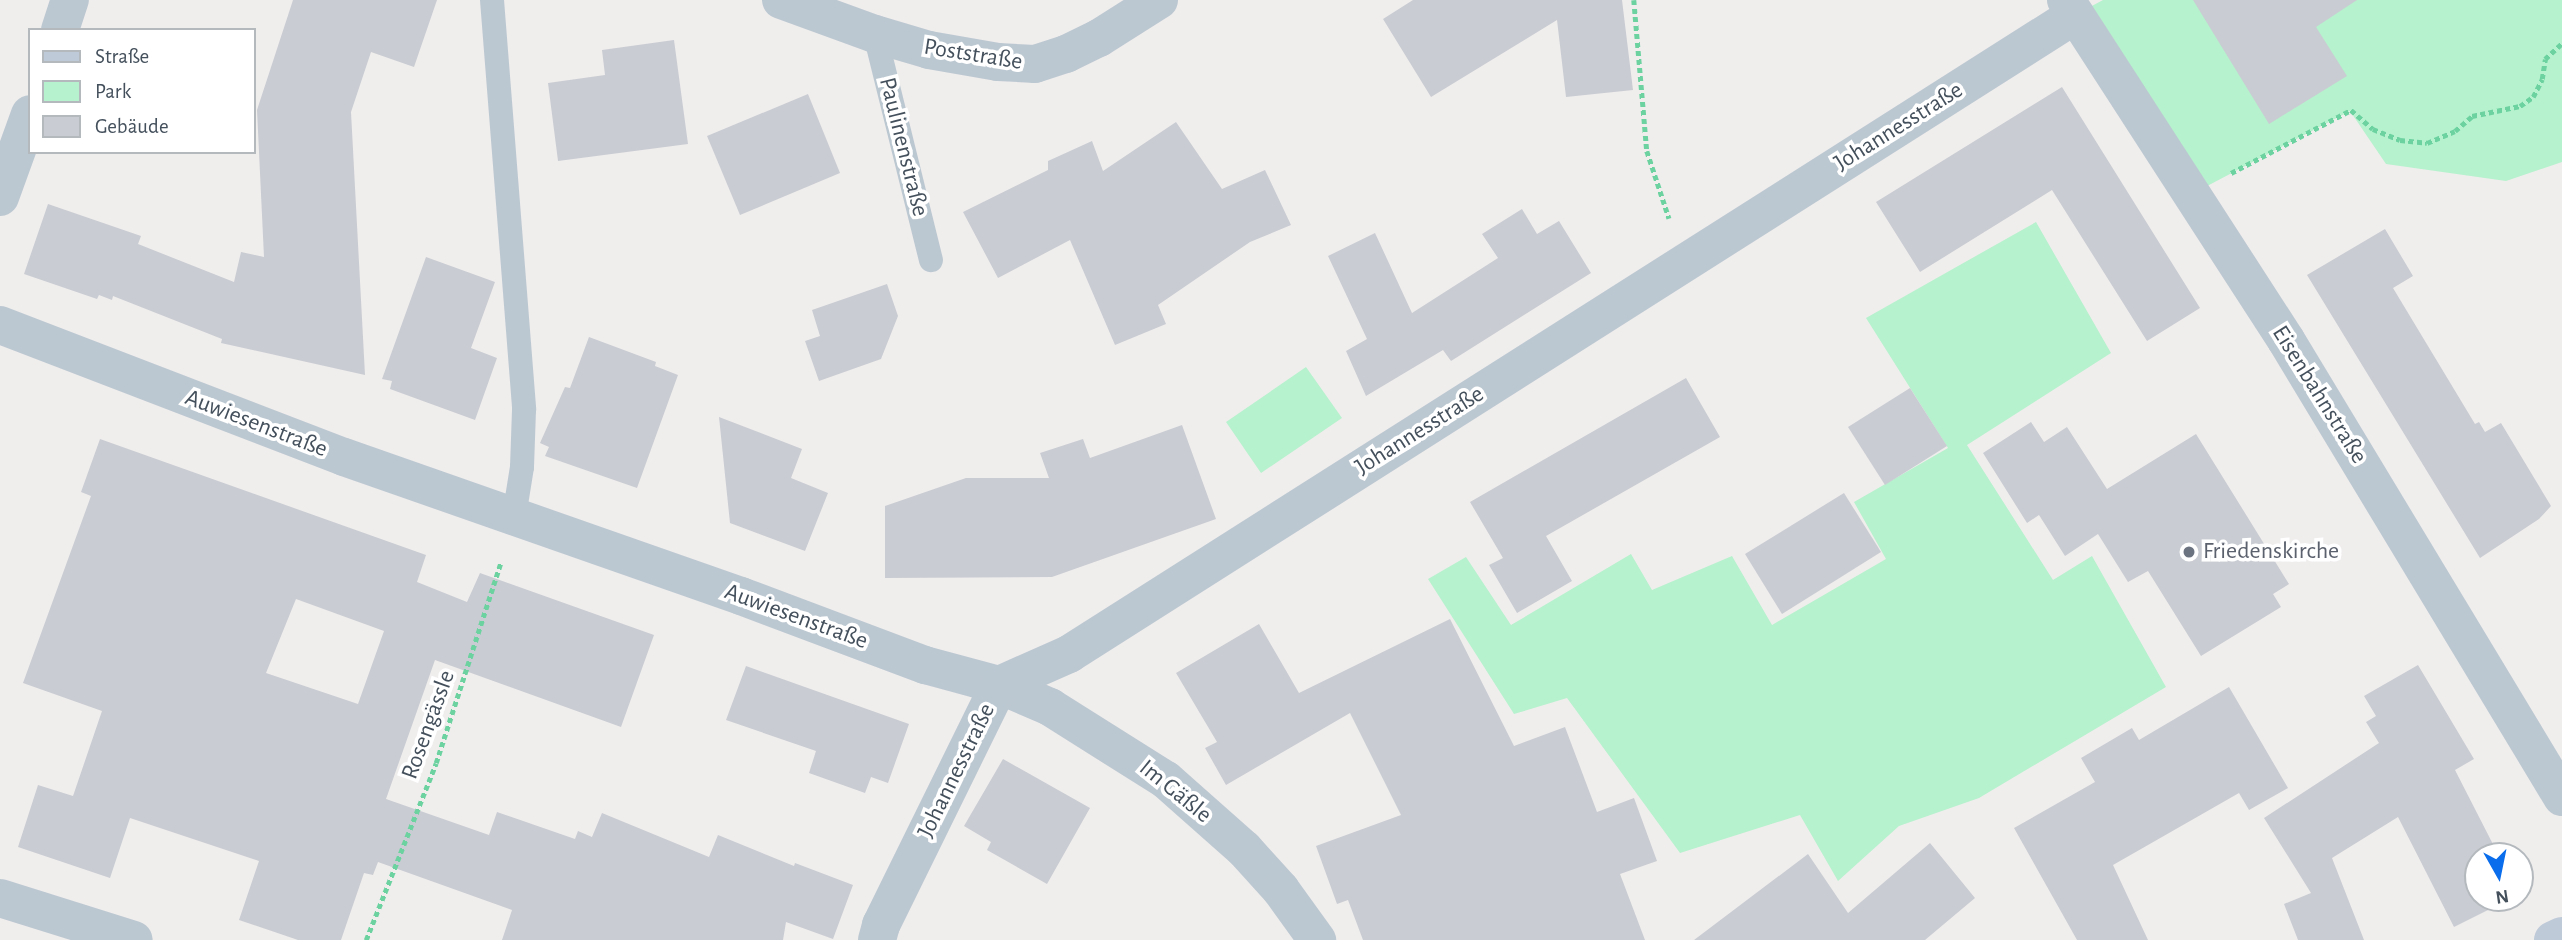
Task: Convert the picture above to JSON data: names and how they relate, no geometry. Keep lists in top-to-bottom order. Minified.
{"streets":{"street":["Poststraße","Johannesstraße","Eisenbahnstraße","Auwiesenstraße","Im Gäßle"],"lane":["Paulinenstraße"],"path":["Rosengässle"]},"crossings":[["Poststraße","Paulinenstraße"],["Johannesstraße","Eisenbahnstraße"],["Johannesstraße","Auwiesenstraße"],["Johannesstraße","Im Gäßle"],["Auwiesenstraße","Rosengässle"],["Auwiesenstraße","Im Gäßle"]],"places":["Friedenskirche"],"legend":["Straße","Park","Gebäude"],"north":"bottom"}
